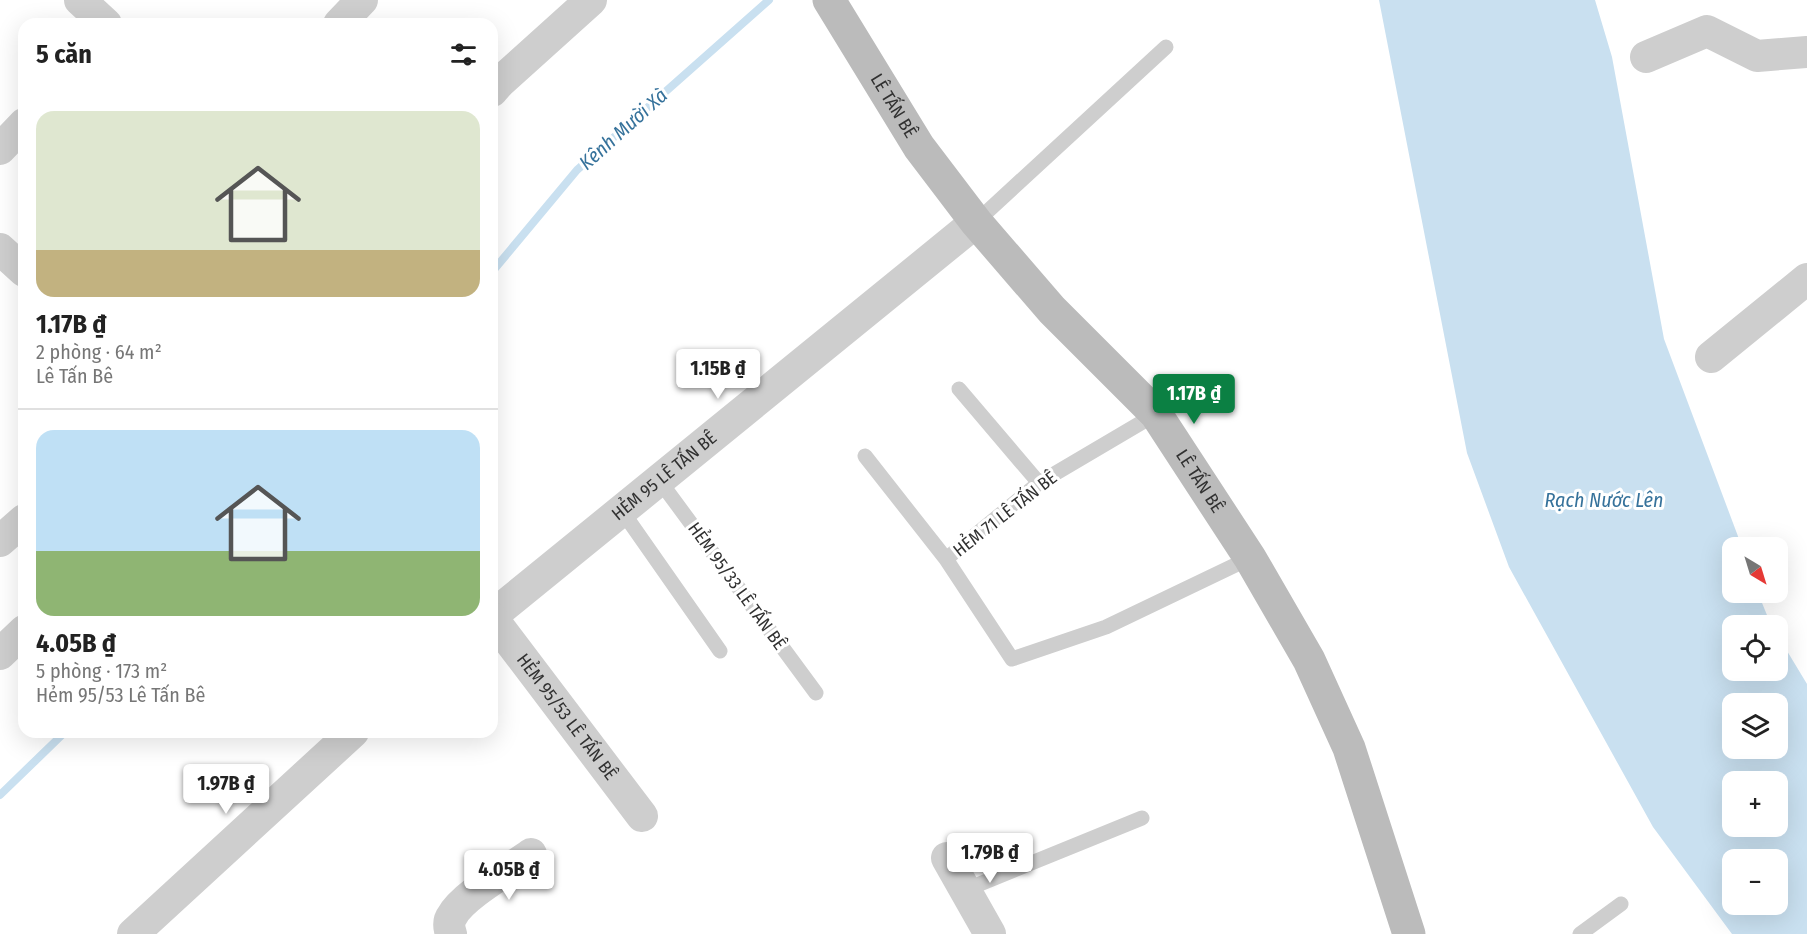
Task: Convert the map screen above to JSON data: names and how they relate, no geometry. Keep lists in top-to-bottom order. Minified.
{"streets":{"street":["LÊ TẤN BÊ","HẺM 95 LÊ TẤN BÊ","HẺM 95/53 LÊ TẤN BÊ"],"lane":["HẺM 71 LÊ TẤN BÊ","HẺM 95/33 LÊ TẤN BÊ"]},"crossings":[["LÊ TẤN BÊ","HẺM 95 LÊ TẤN BÊ"],["LÊ TẤN BÊ","HẺM 71 LÊ TẤN BÊ"],["HẺM 95 LÊ TẤN BÊ","HẺM 95/33 LÊ TẤN BÊ"]],"water":["Kênh Mười Xà","Rạch Nước Lên"],"north":"bottom right","page":{"heading":"5 căn","list":[{"name":"1.17B ₫","note":"2 phòng · 64 m² · Lê Tấn Bê"},{"name":"4.05B ₫","note":"5 phòng · 173 m² · Hẻm 95/53 Lê Tấn Bê"}],"price":["1.15B ₫","1.17B ₫","1.97B ₫","1.79B ₫","4.05B ₫"],"map_buttons":["+","−"]}}
